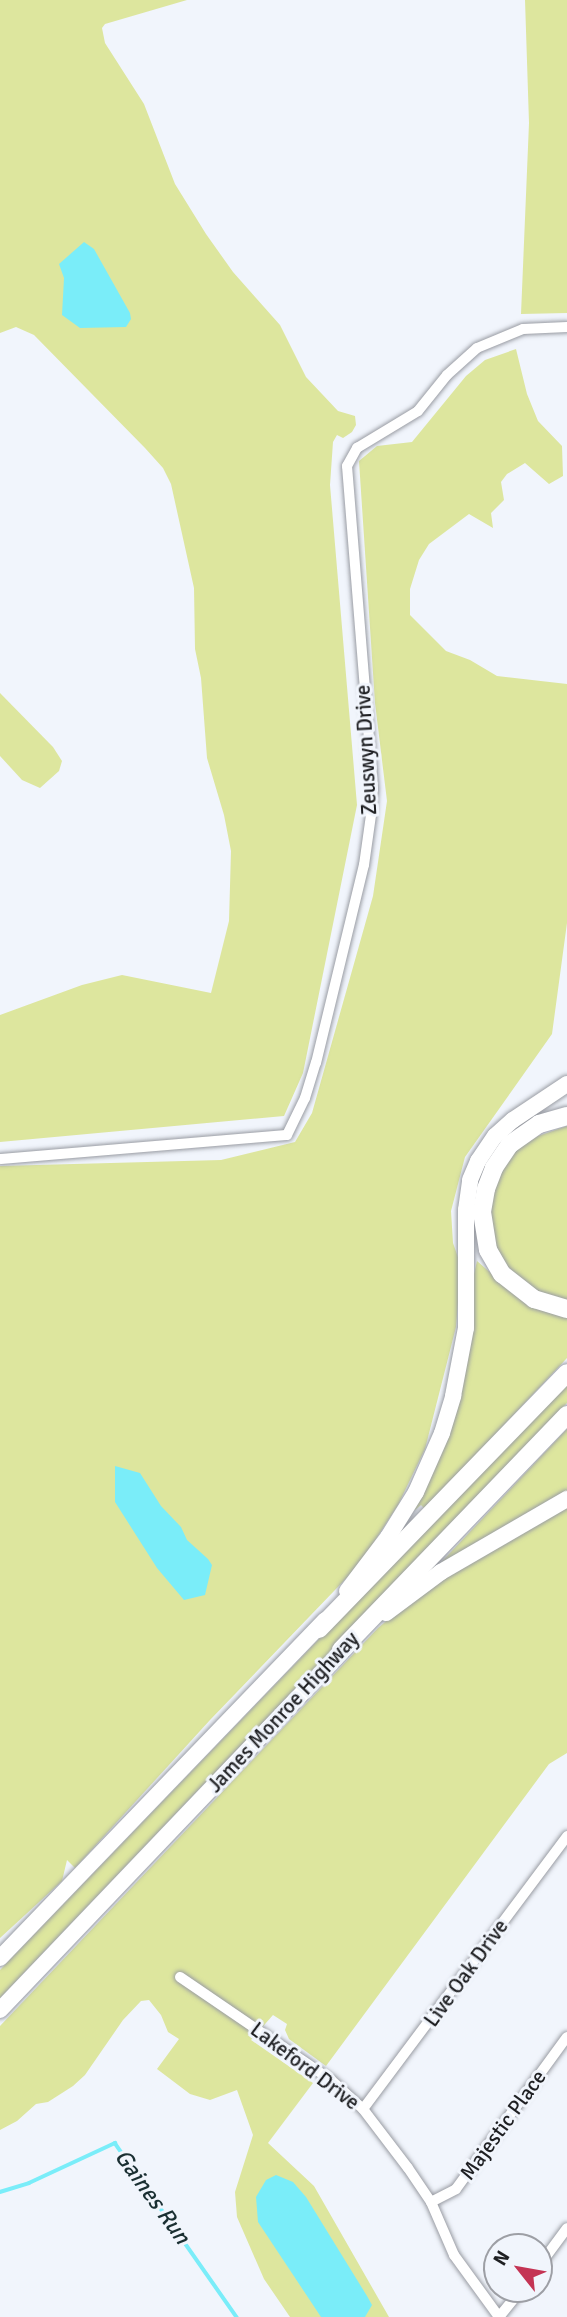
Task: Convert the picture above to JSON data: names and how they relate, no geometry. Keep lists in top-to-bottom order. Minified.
{"streets":{"highway":["James Monroe Highway"],"street":["Zeuswyn Drive","Live Oak Drive","Lakeford Drive","Majestic Place"]},"crossings":[["Live Oak Drive","Lakeford Drive"],["Lakeford Drive","Majestic Place"]],"water":["Gaines Run"],"north":"top left"}
